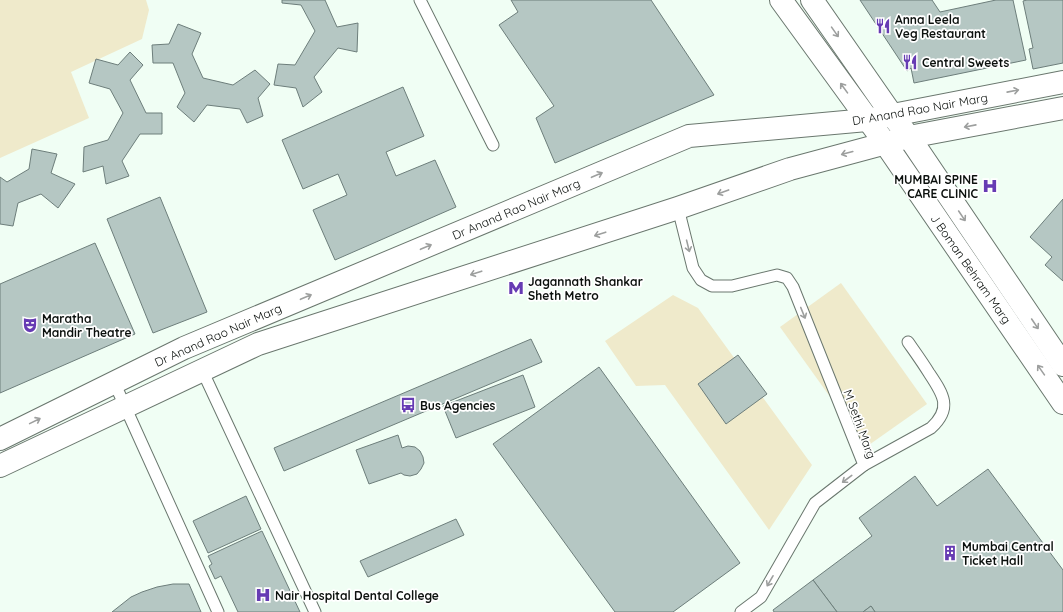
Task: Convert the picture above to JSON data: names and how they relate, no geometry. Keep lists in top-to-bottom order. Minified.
{"streets":{"main road":["Dr Anand Rao Nair Marg","J Boman Behram Marg"],"lane":["M Sethi Marg"]},"crossings":[["Dr Anand Rao Nair Marg","J Boman Behram Marg"],["Dr Anand Rao Nair Marg","M Sethi Marg"]],"places":{"restaurant":["Anna Leela Veg Restaurant","Central Sweets"],"hospital":["MUMBAI SPINE CARE CLINIC","Nair Hospital Dental College"],"metro station":["Jagannath Shankar Sheth Metro"],"theatre":["Maratha Mandir Theatre"],"bus stop":["Bus Agencies"],"building":["Mumbai Central Ticket Hall"]}}
